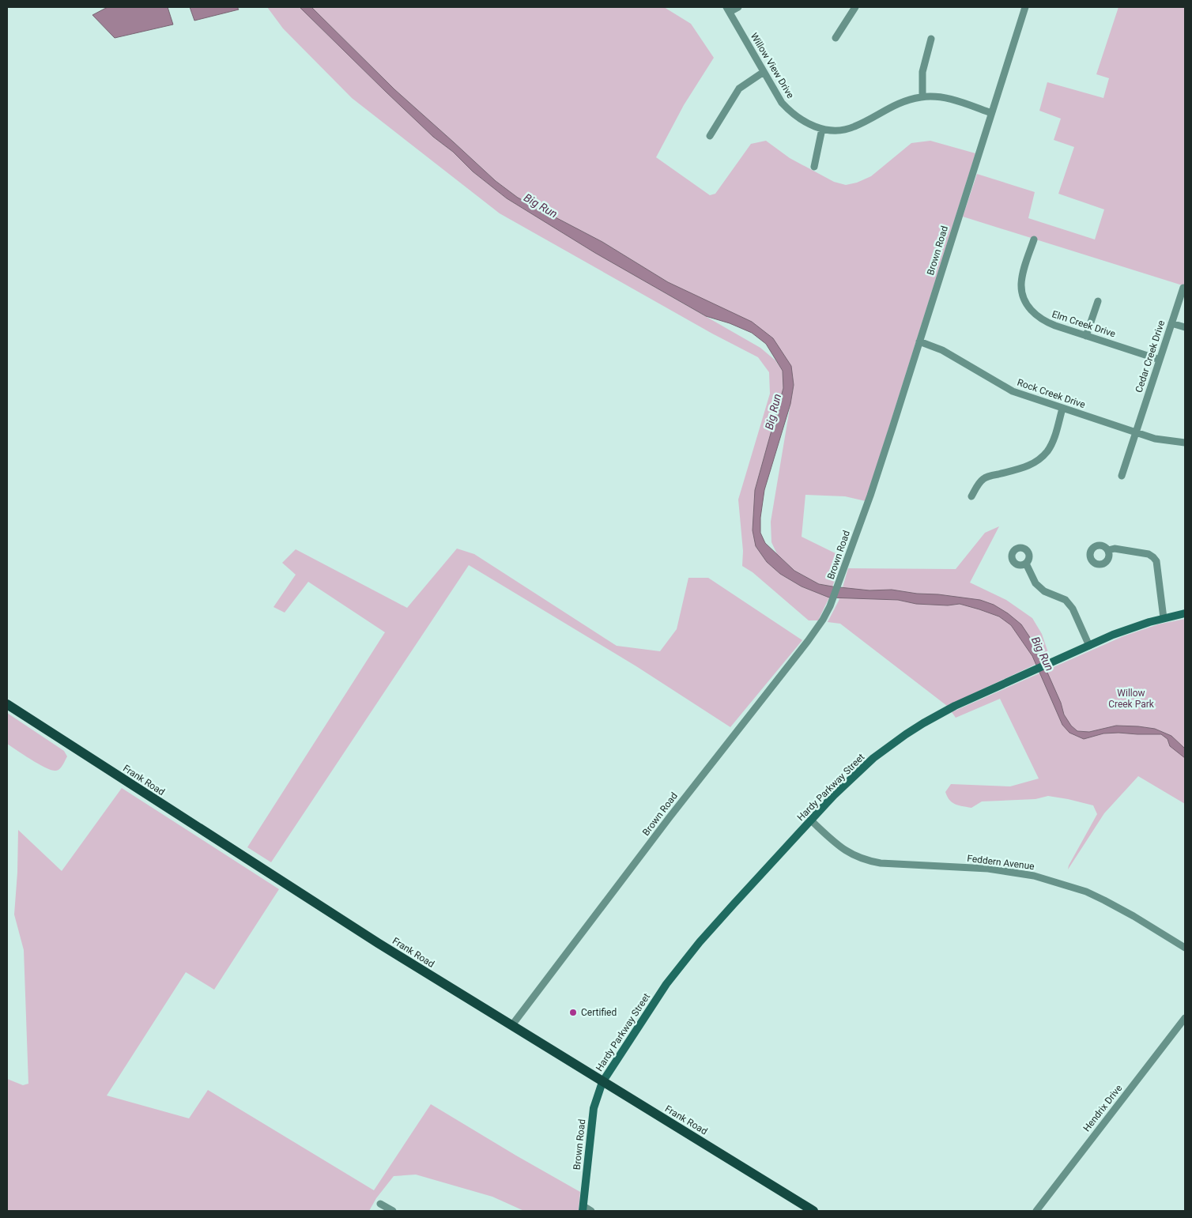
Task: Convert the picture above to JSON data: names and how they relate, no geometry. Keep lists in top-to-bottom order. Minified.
{"streets":{"main road":["Brown Road","Frank Road","Hardy Parkway Street"],"street":["Willow View Drive","Elm Creek Drive","Cedar Creek Drive","Rock Creek Drive","Feddern Avenue","Hendrix Drive"]},"crossings":[["Willow View Drive","Brown Road"],["Brown Road","Rock Creek Drive"],["Brown Road","Frank Road"],["Brown Road","Hardy Parkway Street"],["Elm Creek Drive","Cedar Creek Drive"],["Cedar Creek Drive","Rock Creek Drive"],["Frank Road","Hardy Parkway Street"],["Hardy Parkway Street","Feddern Avenue"]],"water":["Big Run"],"parks":["Willow Creek Park"],"places":["Certified"]}
